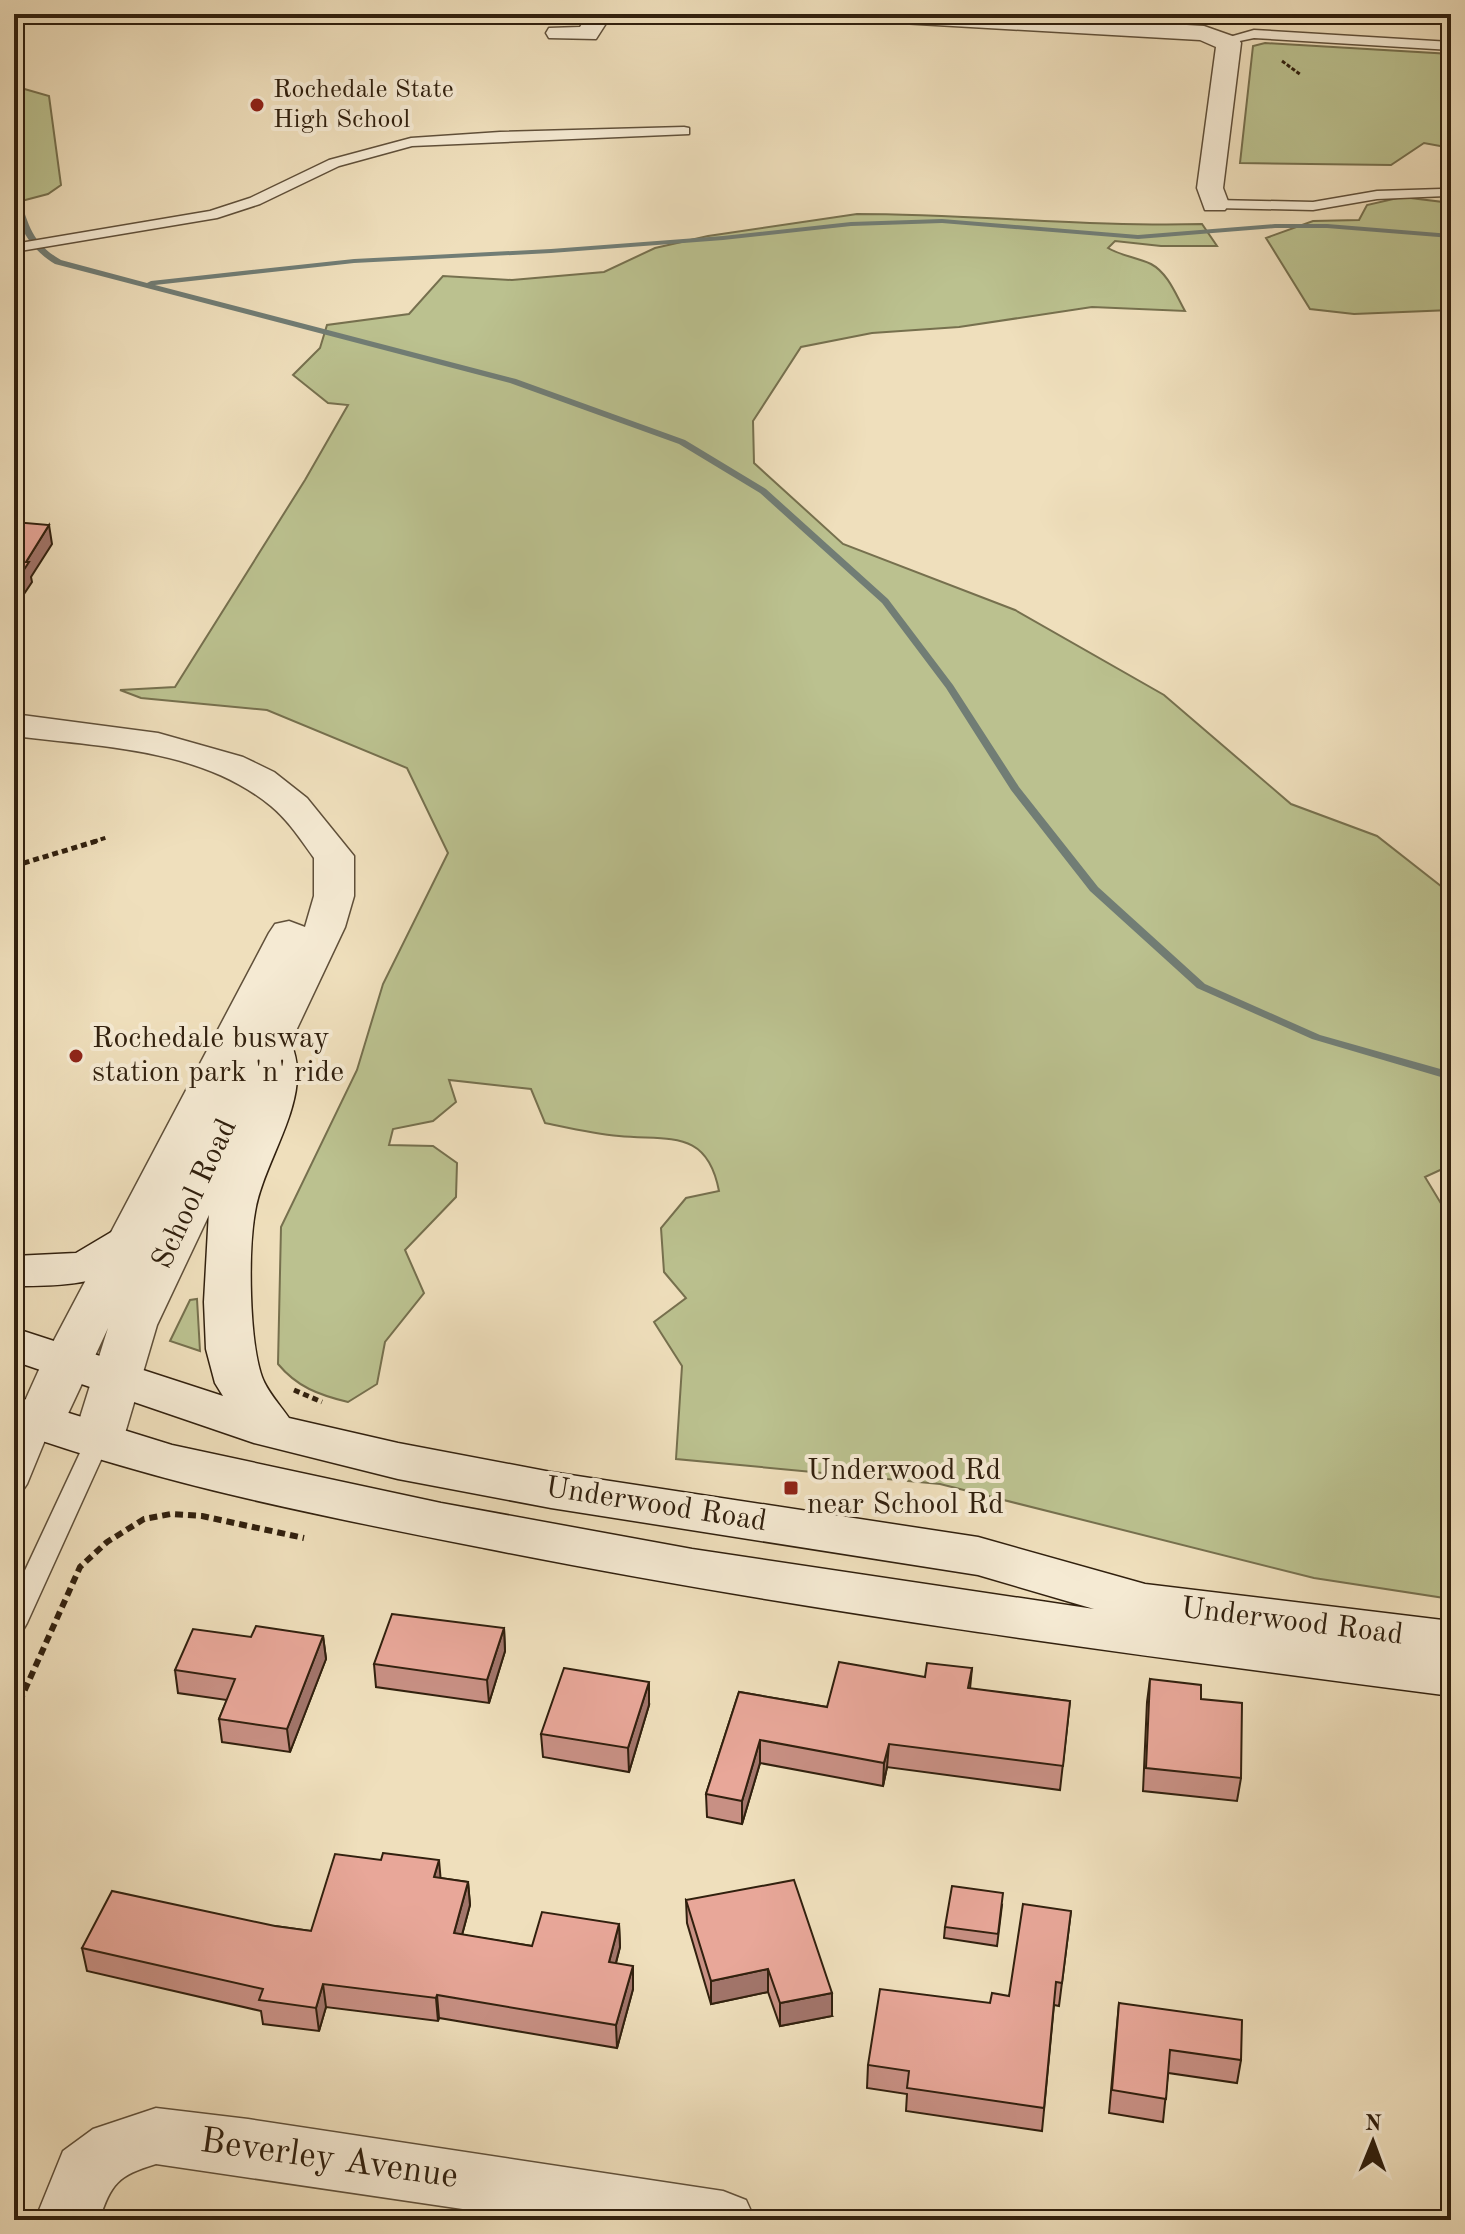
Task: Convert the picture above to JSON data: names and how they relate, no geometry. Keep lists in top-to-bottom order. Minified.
{"streets":{"street":["School Road","Underwood Road","Beverley Avenue"]},"crossings":[["School Road","Underwood Road"]],"places":{"other":["Rochedale State High School","Rochedale busway station park 'n' ride"],"transit":["Underwood Rd near School Rd"]},"north":"top"}
